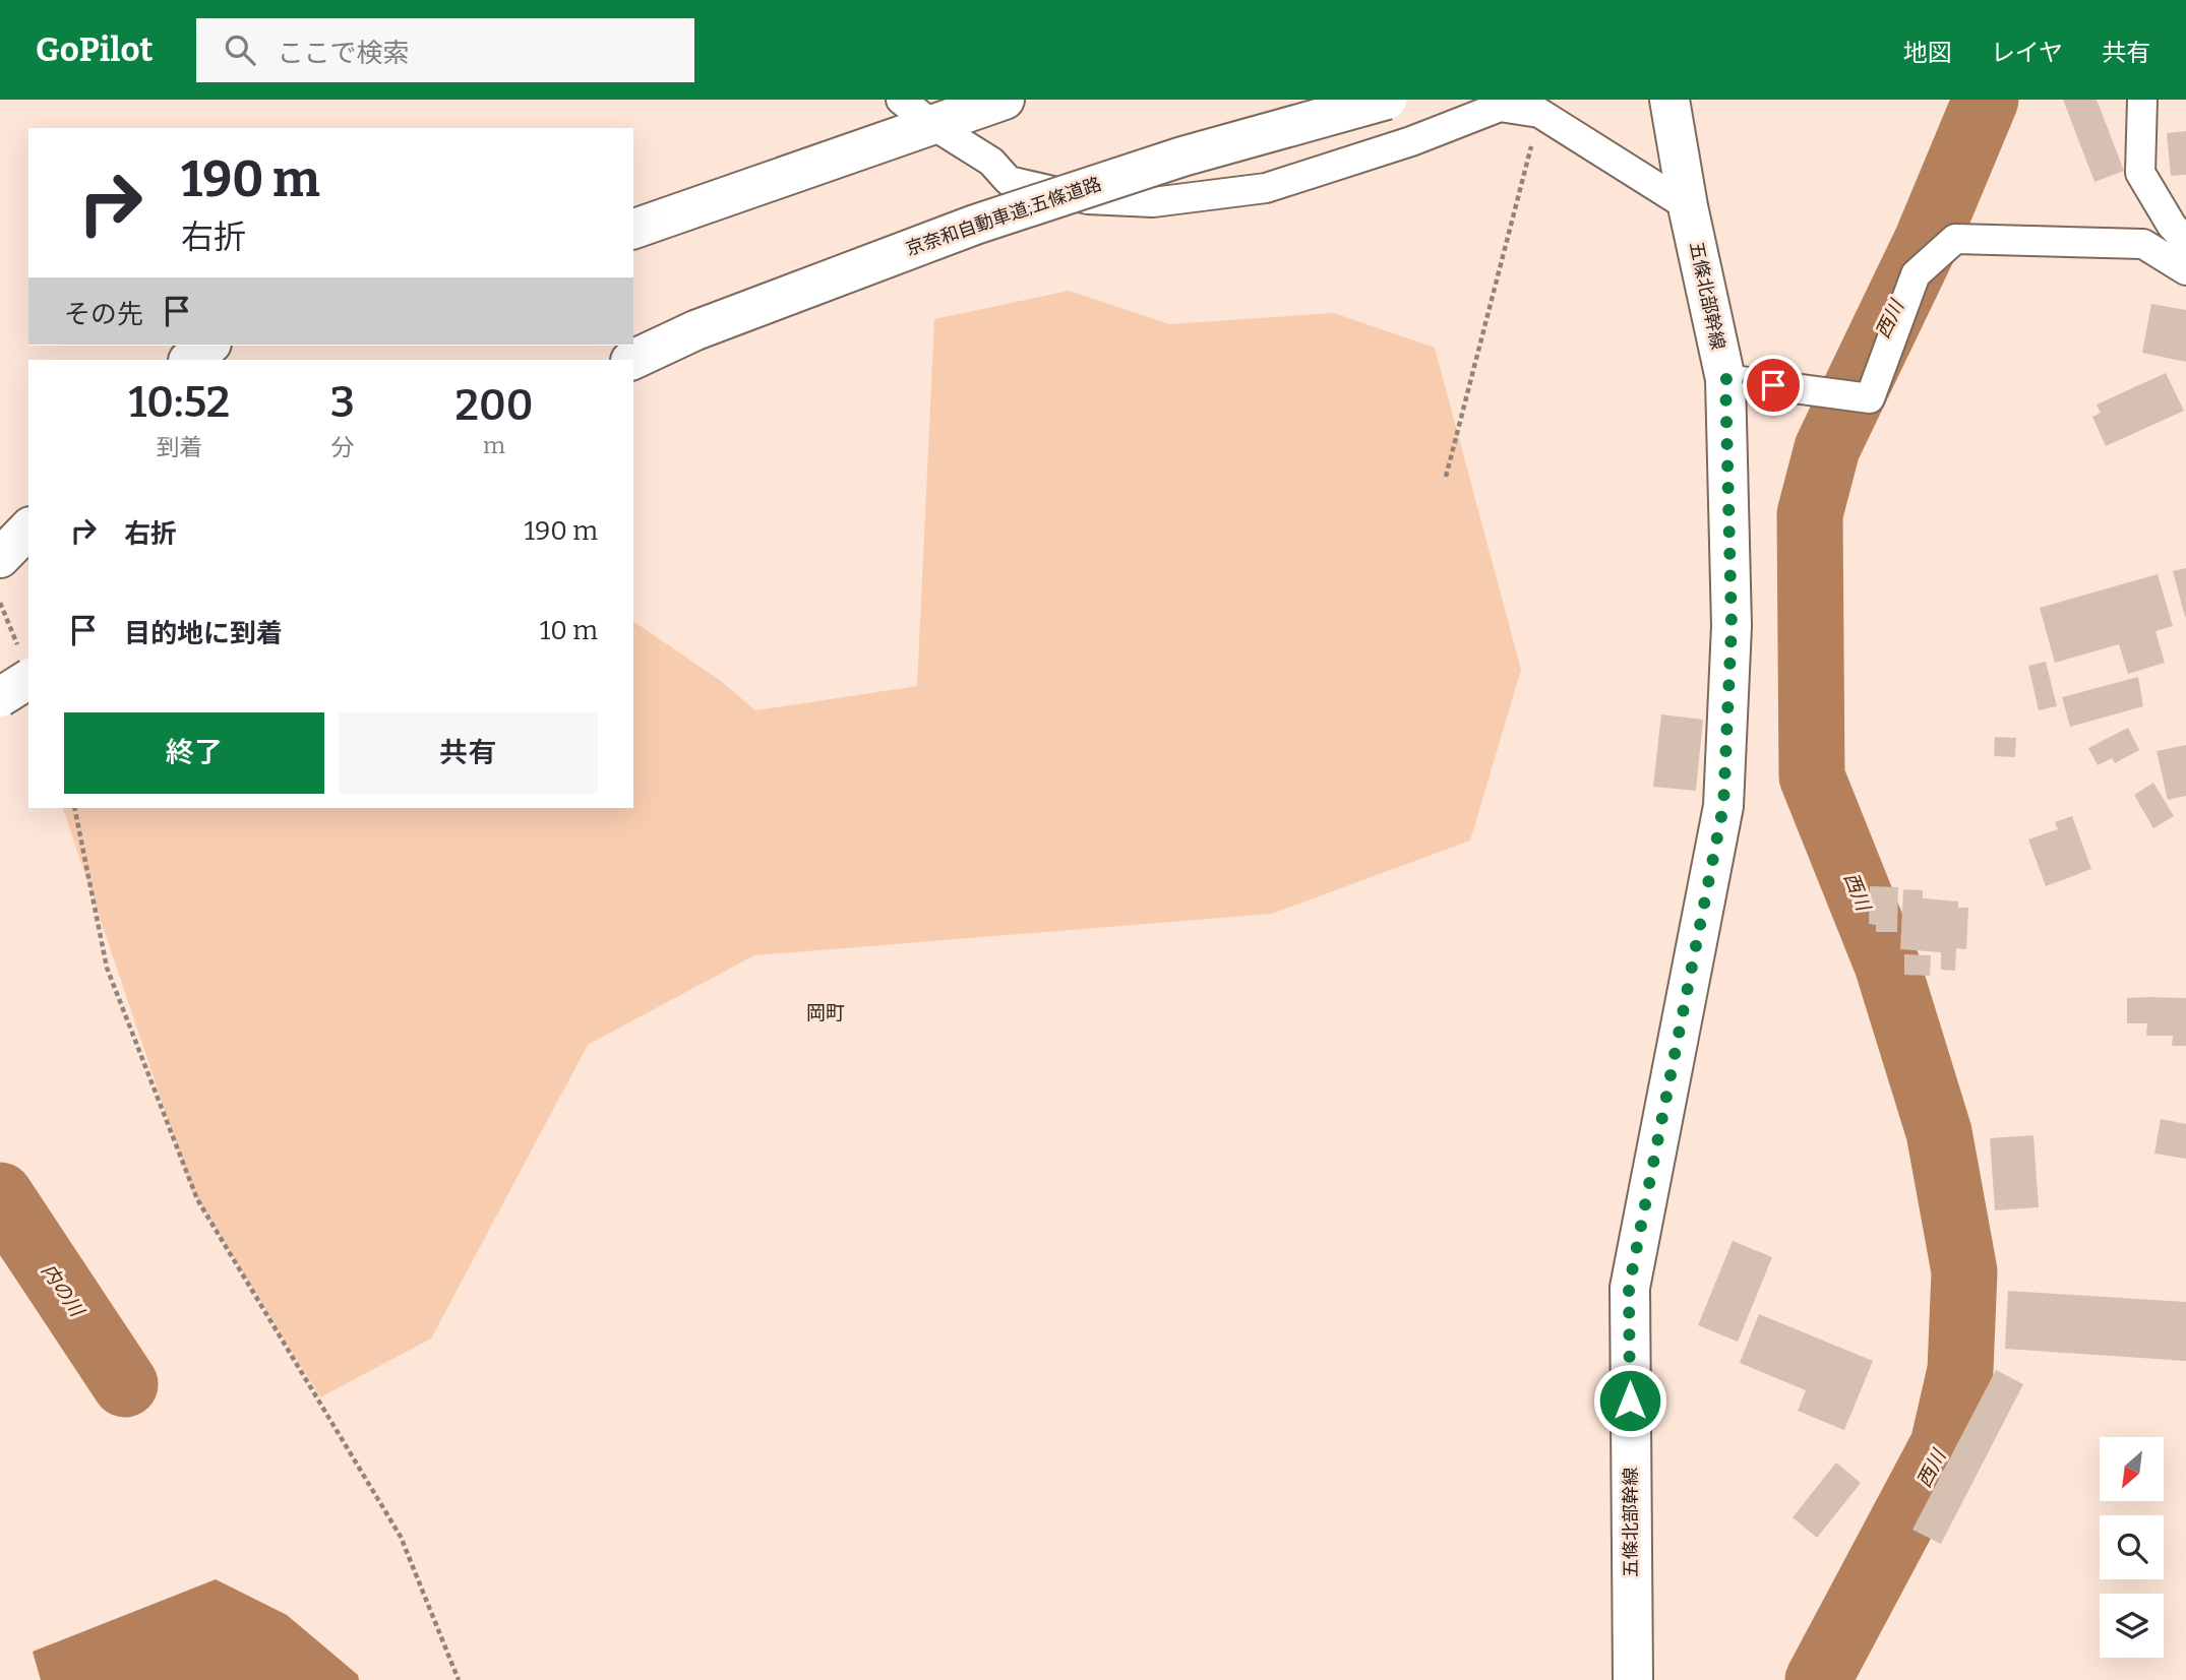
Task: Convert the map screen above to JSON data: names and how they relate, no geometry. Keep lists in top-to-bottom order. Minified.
{"streets":{"main road":["京奈和自動車道;五條道路","五條北部幹線"]},"districts":["岡町"],"water":["西川","内の川"],"north":"bottom left","page":{"header":"GoPilot","search":"ここで検索","nav":["地図","レイヤ","共有"],"turn":["190 m","右折"],"then":"その先","eta":["10:52","到着","3","分","200","m"],"list":[{"name":"右折","value":"190 m"},{"name":"目的地に到着","value":"10 m"}],"buttons":["終了","共有"]}}
